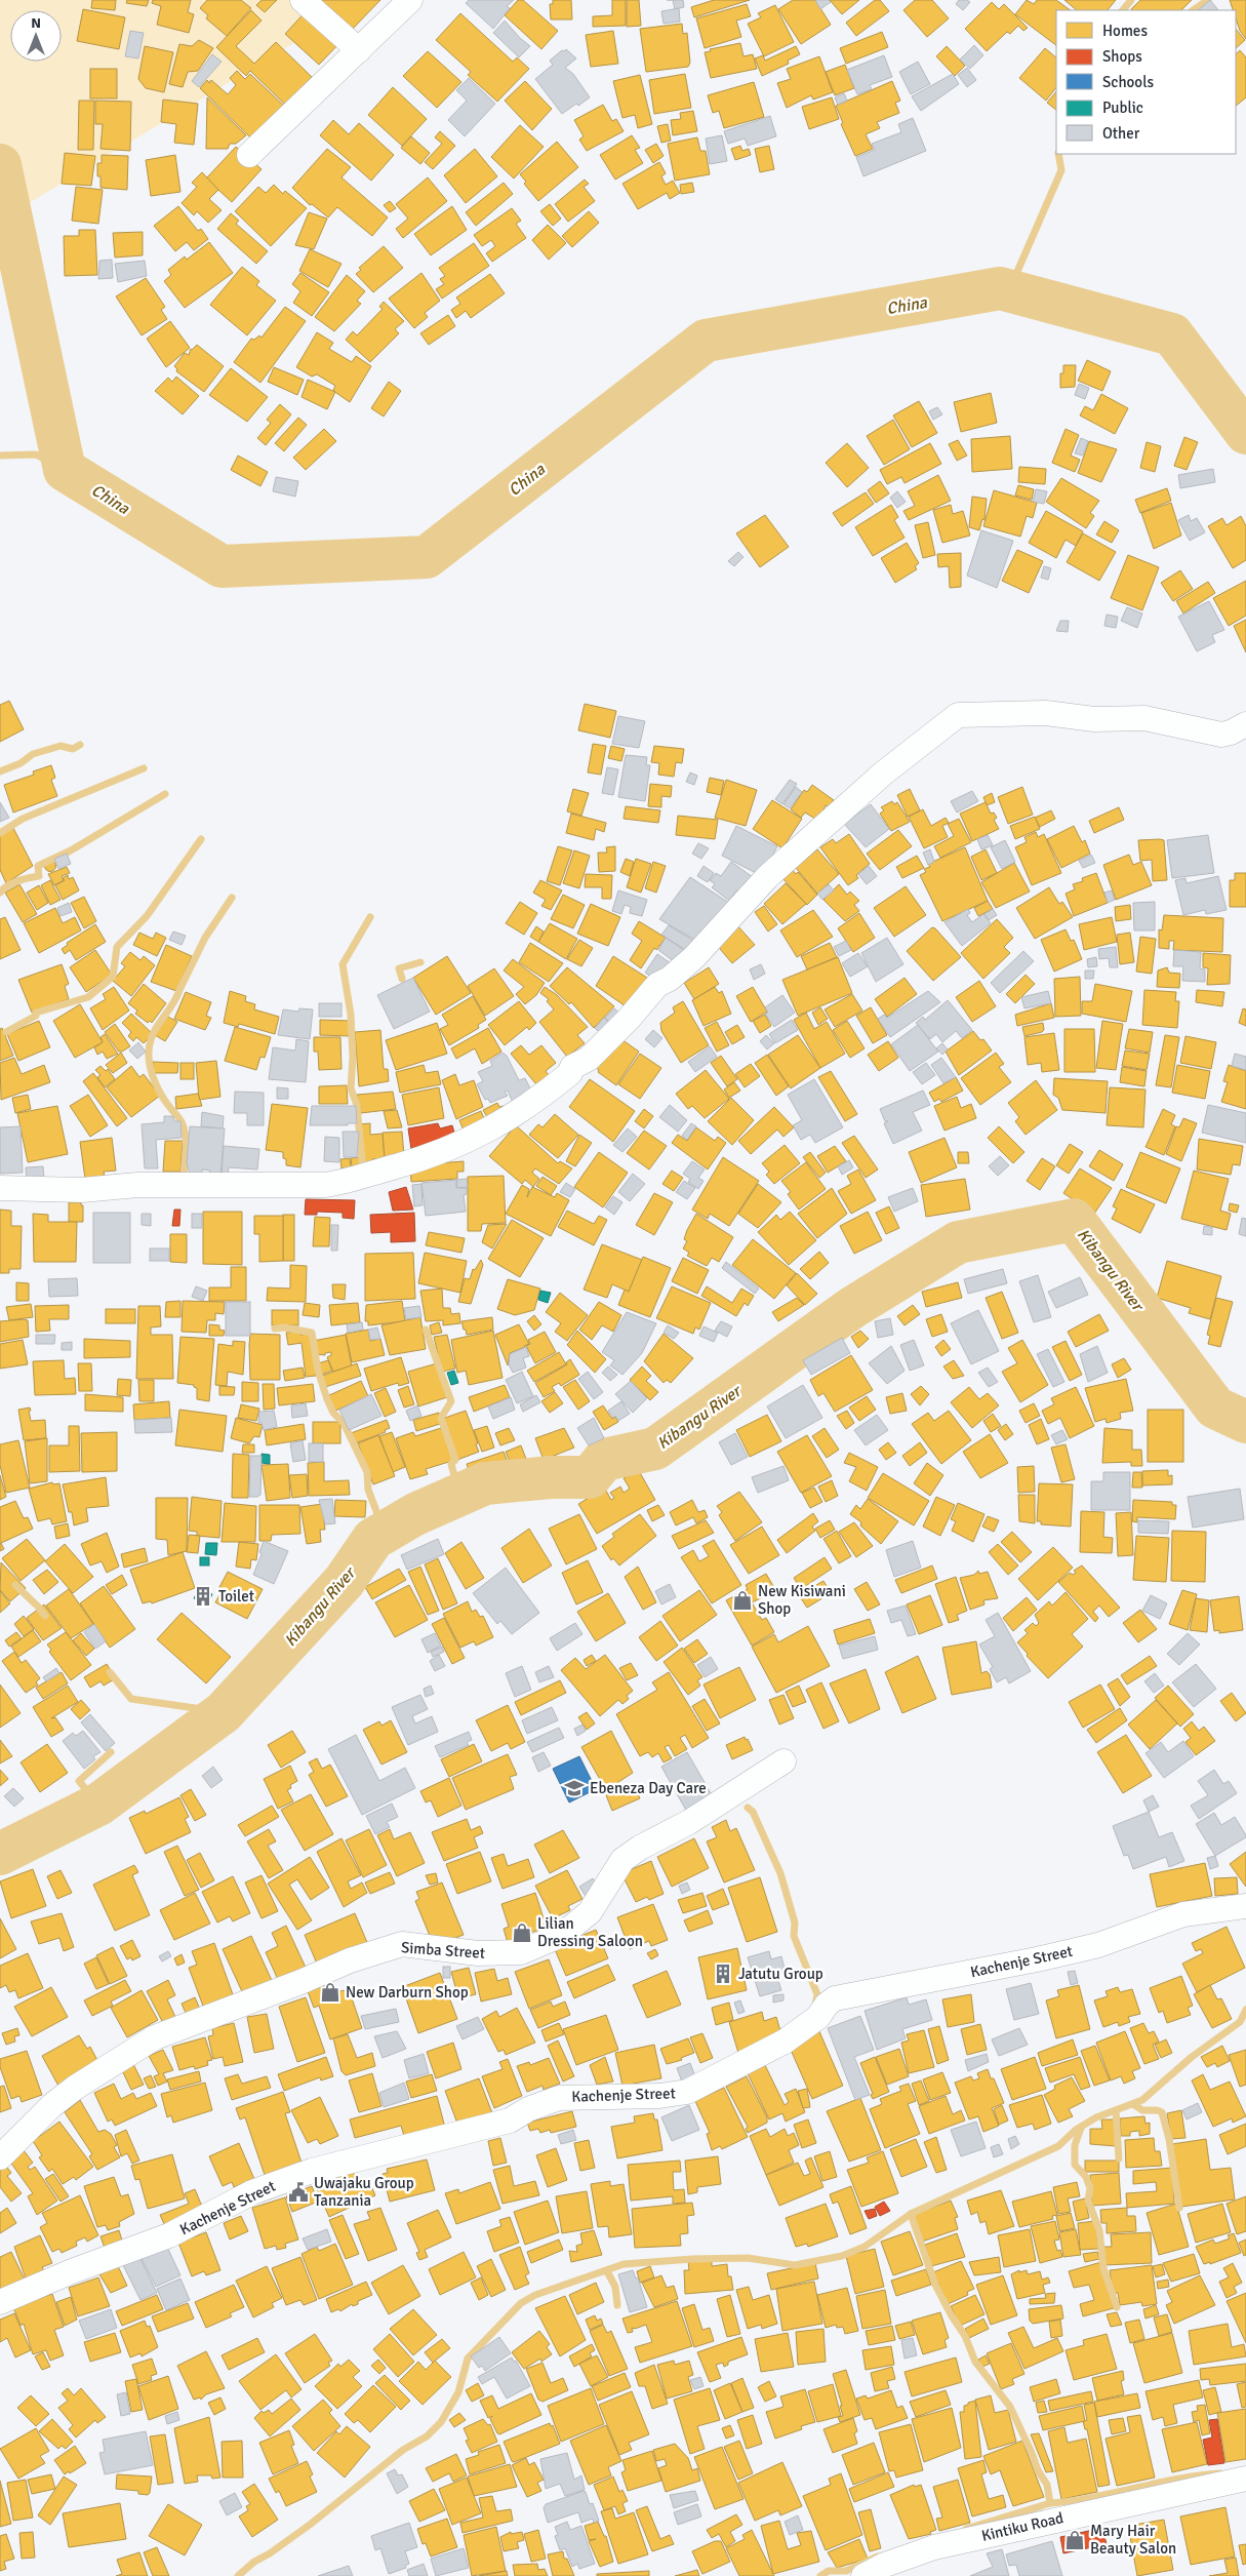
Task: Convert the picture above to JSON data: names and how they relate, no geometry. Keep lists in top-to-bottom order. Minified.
{"streets":{"street":["Simba Street","Kachenje Street","Kintiku Road"]},"water":["China","Kibangu River"],"places":{"building":["Toilet","Jatutu Group"],"shop":["New Kisiwani Shop","Lilian Dressing Saloon","New Darburn Shop","Mary Hair Beauty Salon"],"school or university":["Ebeneza Day Care"],"public building":["Uwajaku Group Tanzania"]},"legend":["Homes","Shops","Schools","Public","Other"],"north":"top"}
